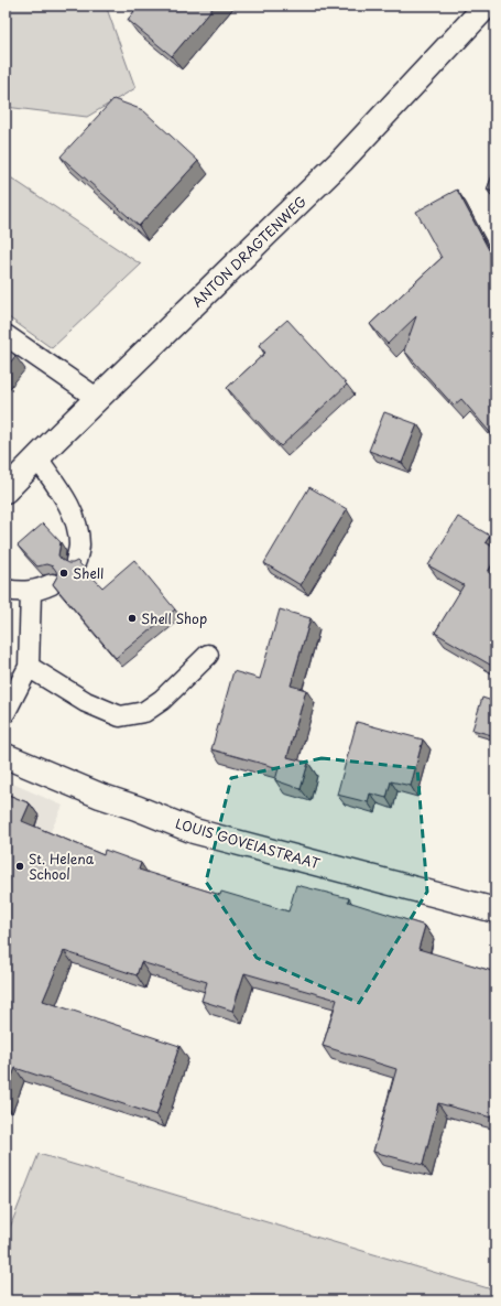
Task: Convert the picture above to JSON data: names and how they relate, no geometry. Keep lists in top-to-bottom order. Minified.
{"streets":{"main road":["ANTON DRAGTENWEG","LOUIS GOVEIASTRAAT"]},"places":["Shell","Shell Shop","St. Helena School"]}
